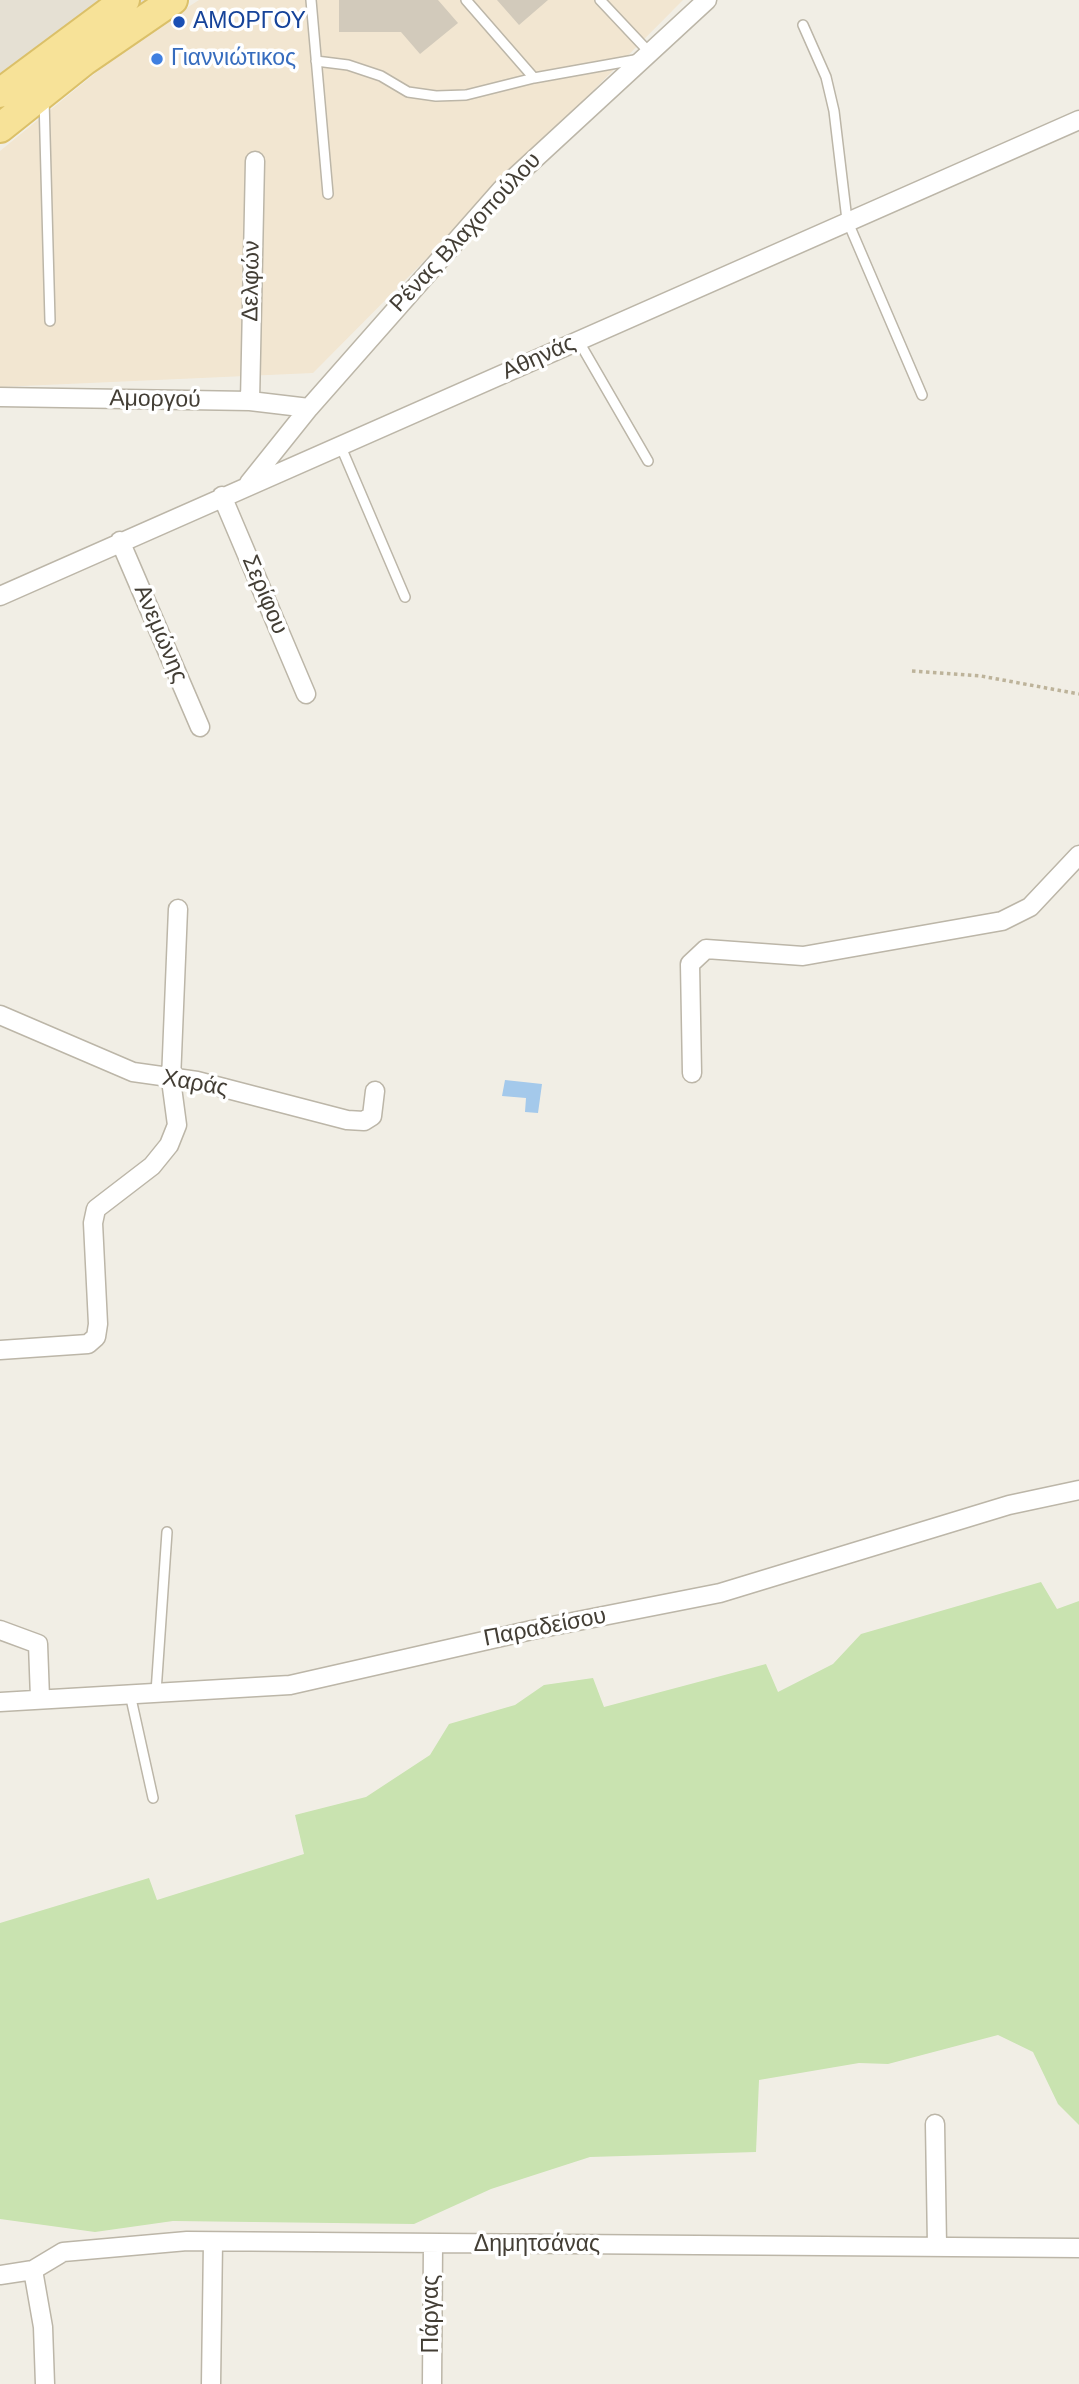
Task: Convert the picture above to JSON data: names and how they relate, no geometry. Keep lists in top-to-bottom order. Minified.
{"streets":{"street":["Ρένας Βλαχοπούλου","Δελφών","Αθηνάς","Αμοργού","Σερίφου","Ανεμώνης","Χαράς","Παραδείσου","Δημητσάνας","Πάργας"]},"crossings":[["Ρένας Βλαχοπούλου","Αθηνάς"],["Ρένας Βλαχοπούλου","Αμοργού"],["Δελφών","Αμοργού"],["Αθηνάς","Σερίφου"],["Αθηνάς","Ανεμώνης"],["Δημητσάνας","Πάργας"]],"places":["ΑΜΟΡΓΟΥ","Γιαννιώτικος"]}
